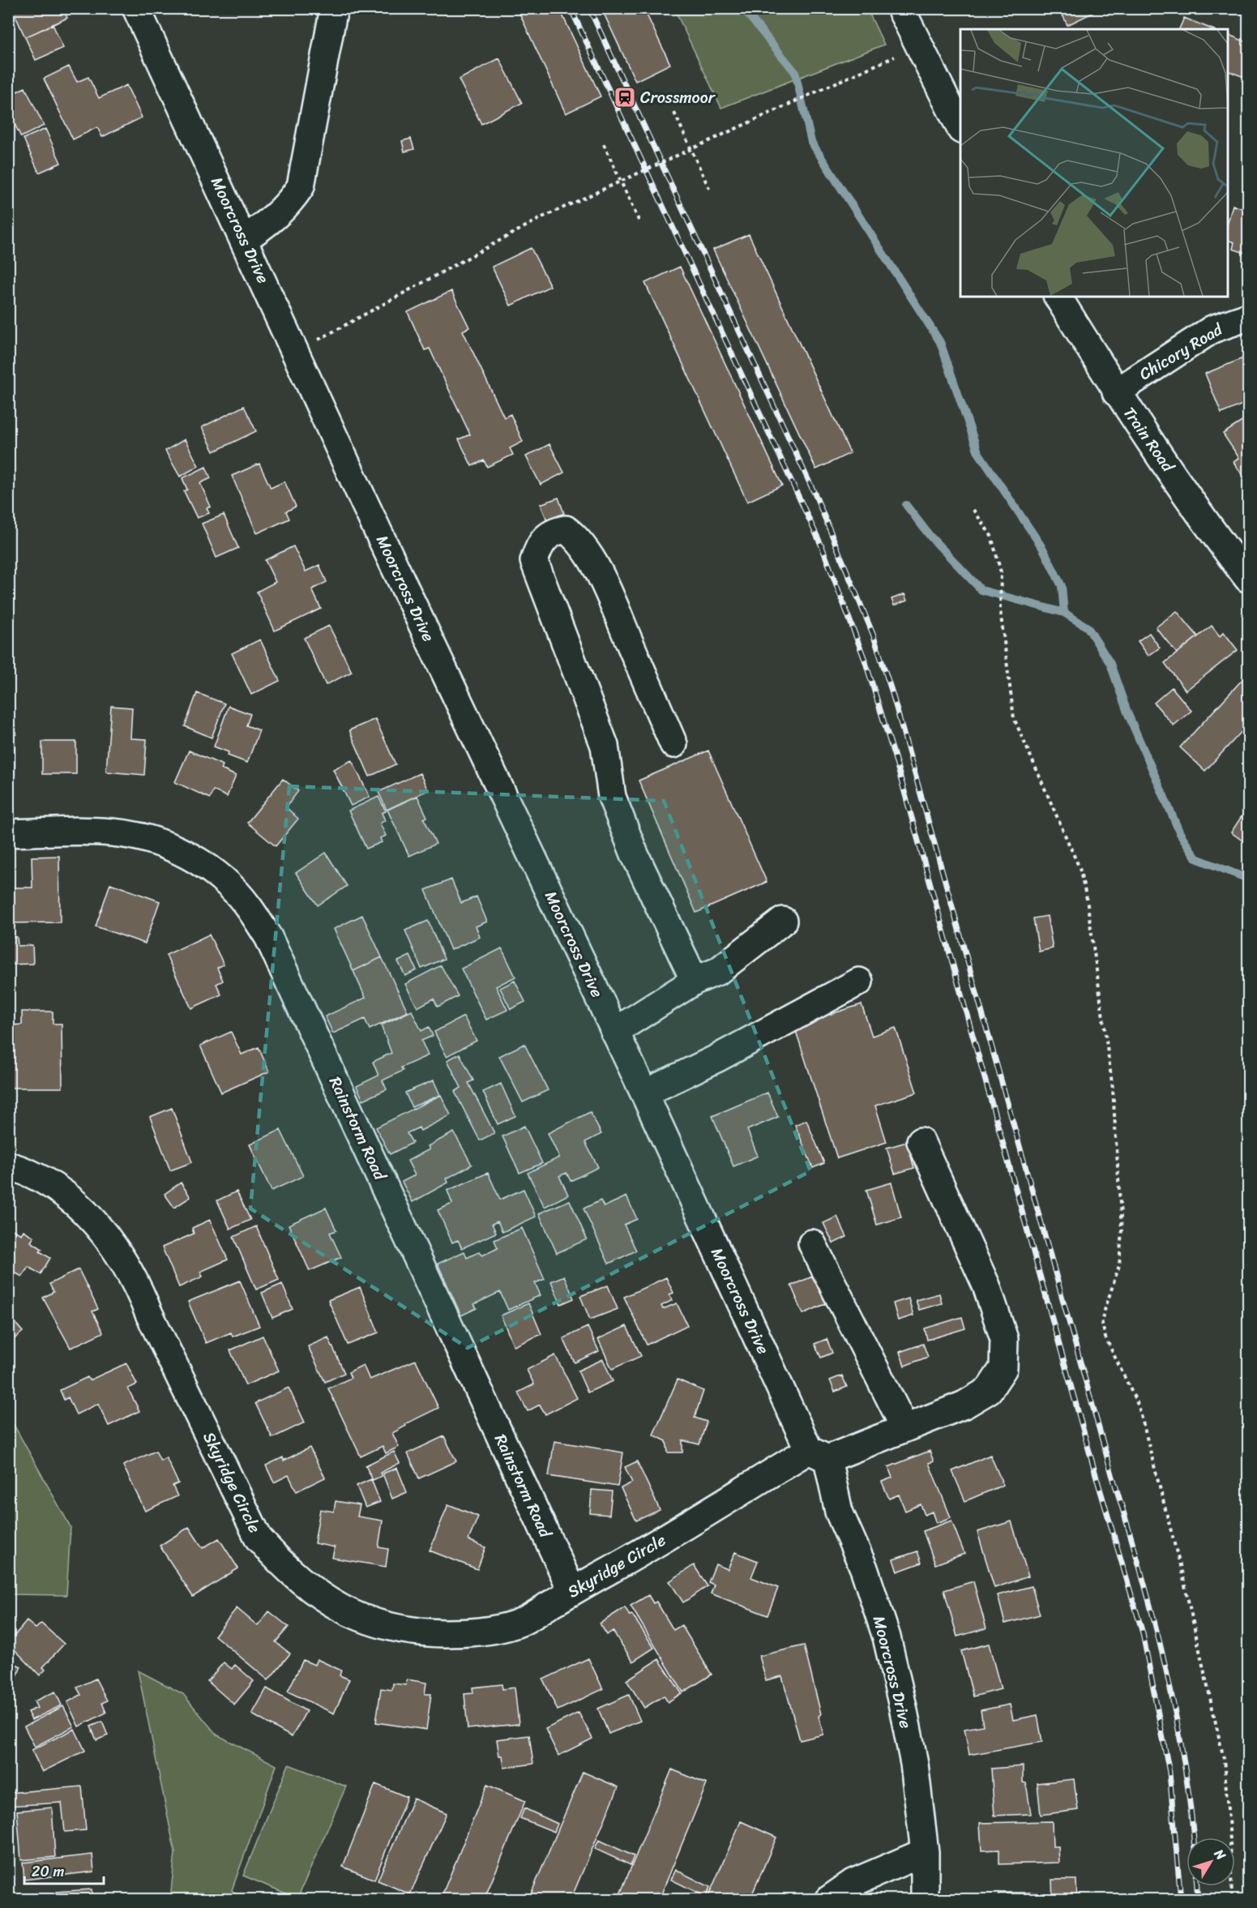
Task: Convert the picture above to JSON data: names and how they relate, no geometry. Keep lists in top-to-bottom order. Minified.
{"streets":{"street":["Moorcross Drive","Chicory Road","Train Road","Rainstorm Road","Skyridge Circle"]},"crossings":[["Moorcross Drive","Skyridge Circle"],["Chicory Road","Train Road"],["Rainstorm Road","Skyridge Circle"]],"places":{"station":["Crossmoor"]},"scale_bar":"20 m","north":"top right"}
